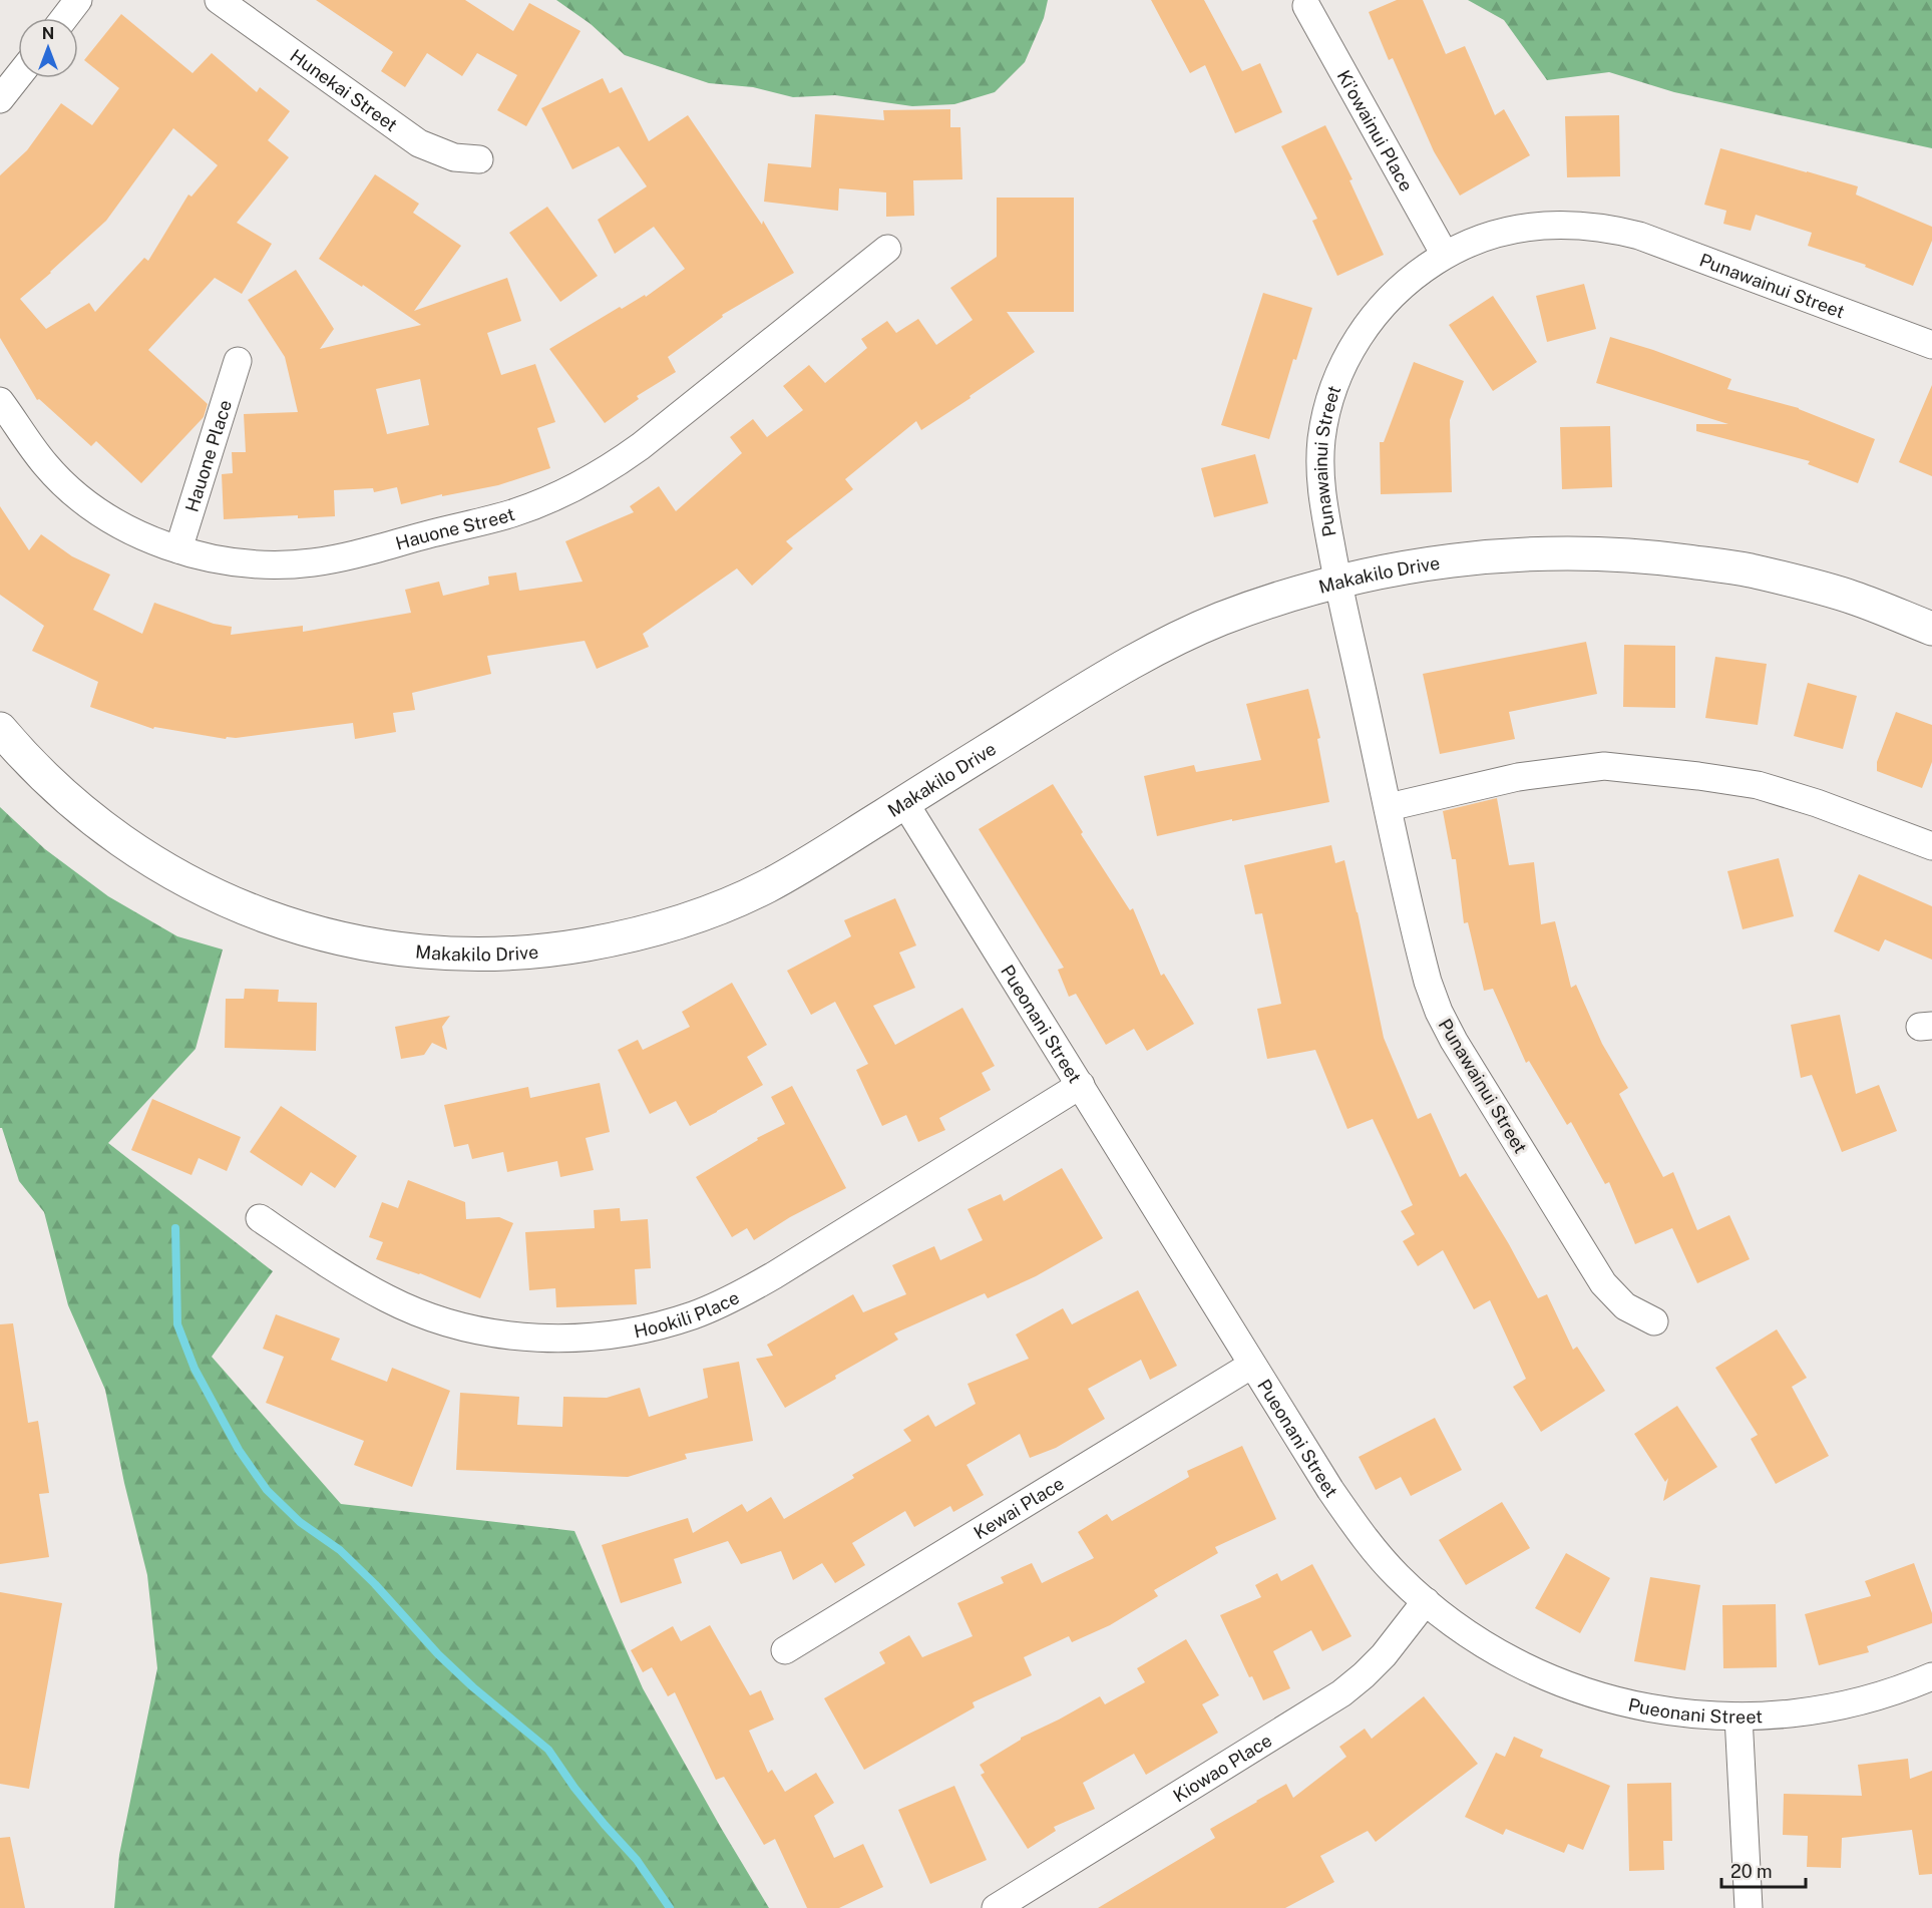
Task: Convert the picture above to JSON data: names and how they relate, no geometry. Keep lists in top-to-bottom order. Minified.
{"streets":{"street":["Hunekai Street","Ki'owainui Place","Punawainui Street","Hauone Place","Hauone Street","Makakilo Drive","Pueonani Street","Hookili Place","Kewai Place","Kiowao Place"]},"crossings":[["Ki'owainui Place","Punawainui Street"],["Punawainui Street","Makakilo Drive"],["Hauone Place","Hauone Street"],["Makakilo Drive","Pueonani Street"],["Pueonani Street","Hookili Place"],["Pueonani Street","Kewai Place"],["Pueonani Street","Kiowao Place"]],"scale_bar":"20 m","north":"top"}
